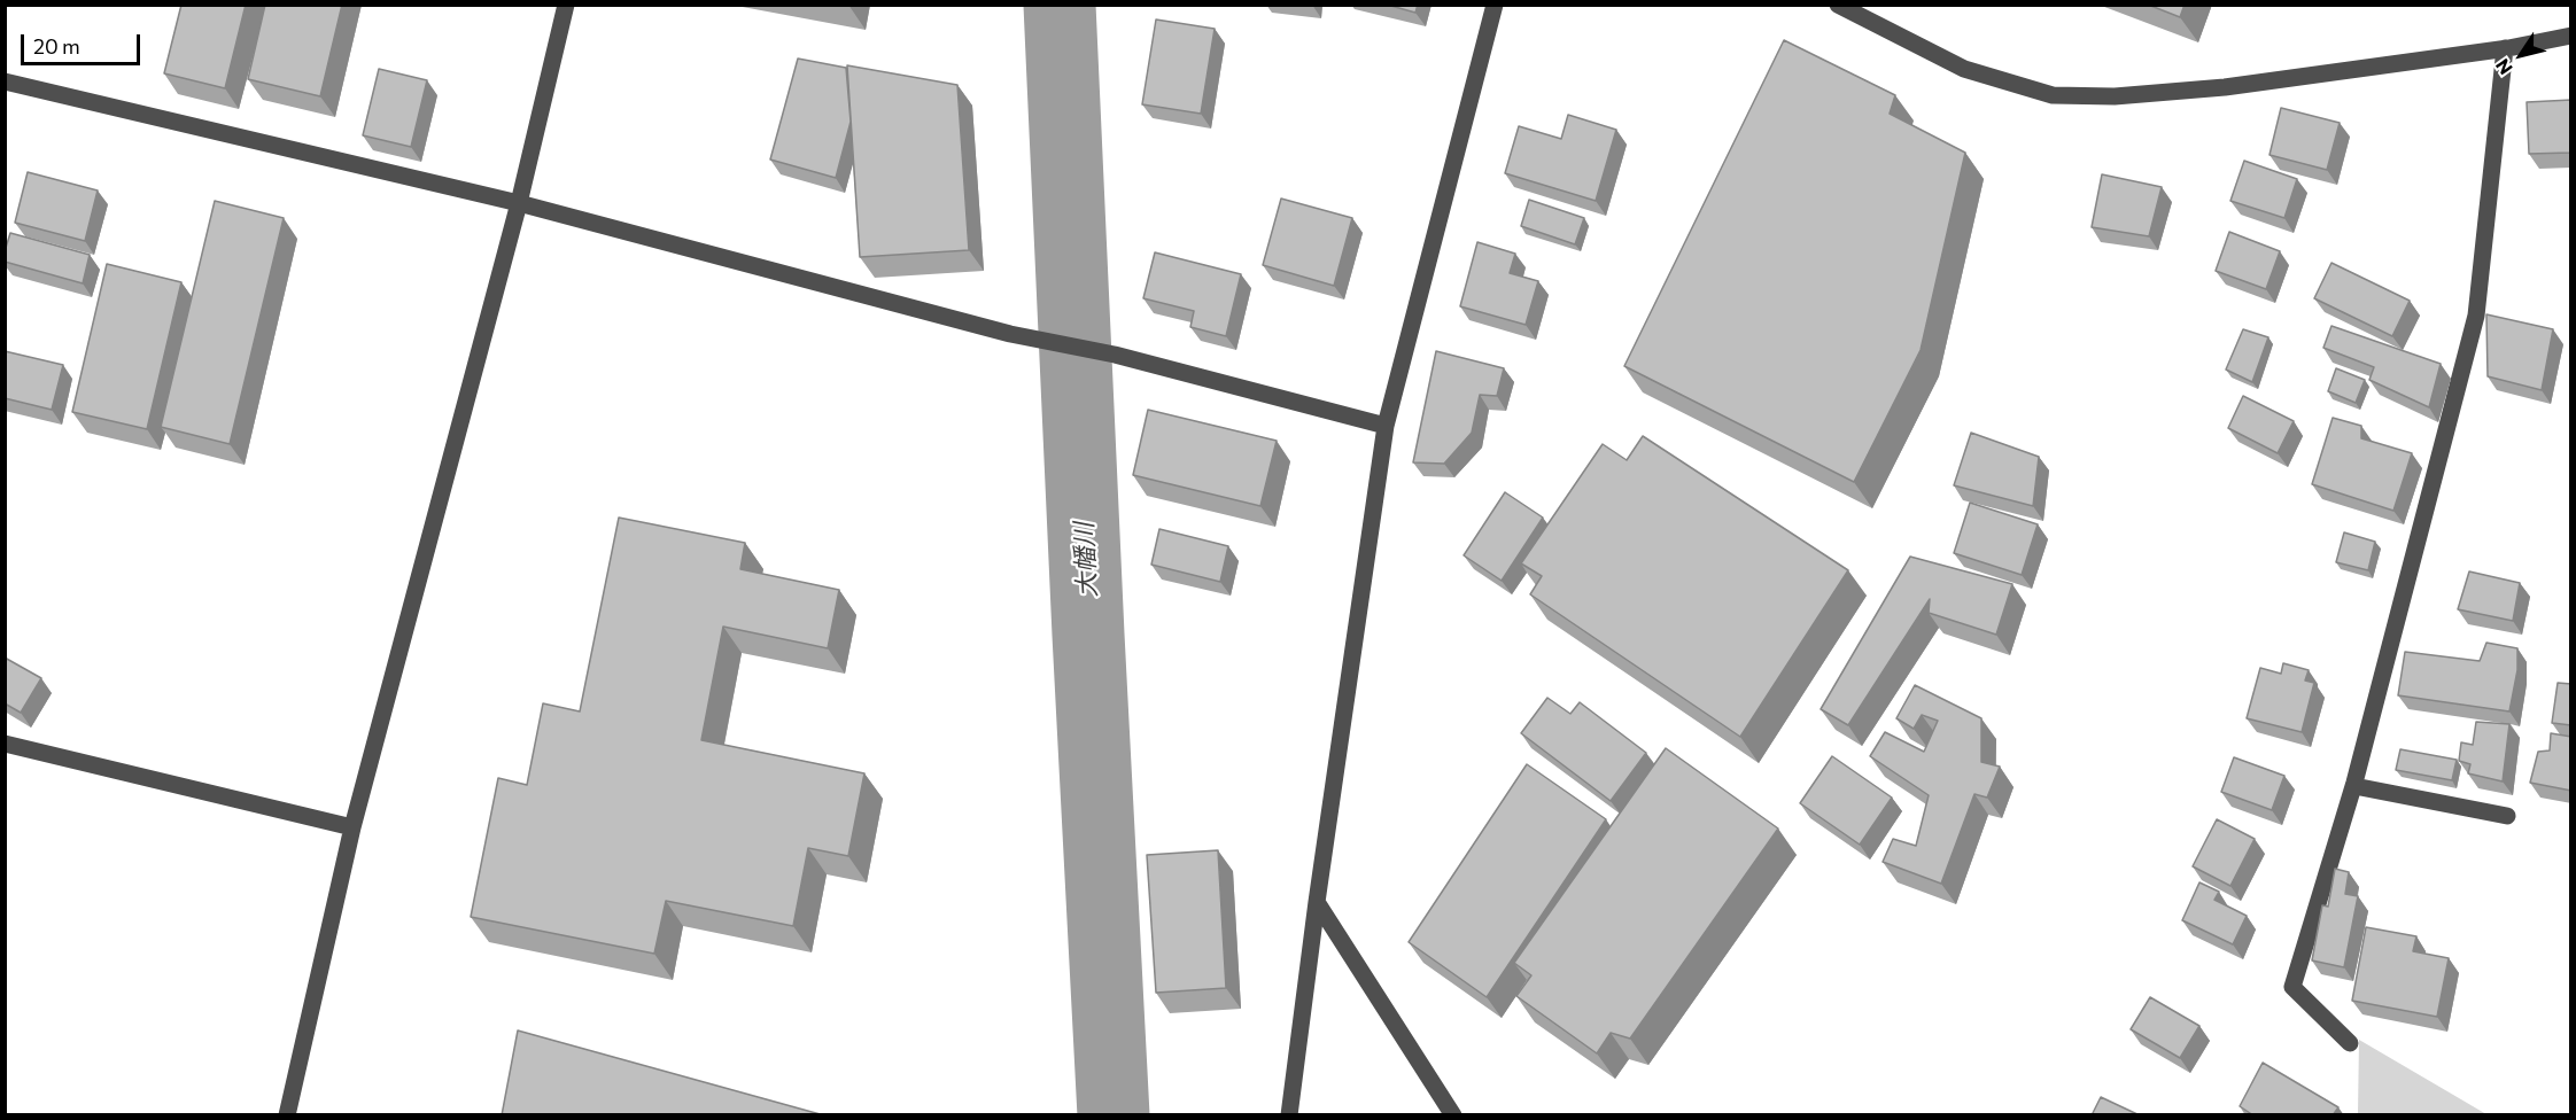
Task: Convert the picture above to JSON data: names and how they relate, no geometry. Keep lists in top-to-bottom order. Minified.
{"water":["大幡川"],"scale_bar":"20 m","north":"bottom left"}
